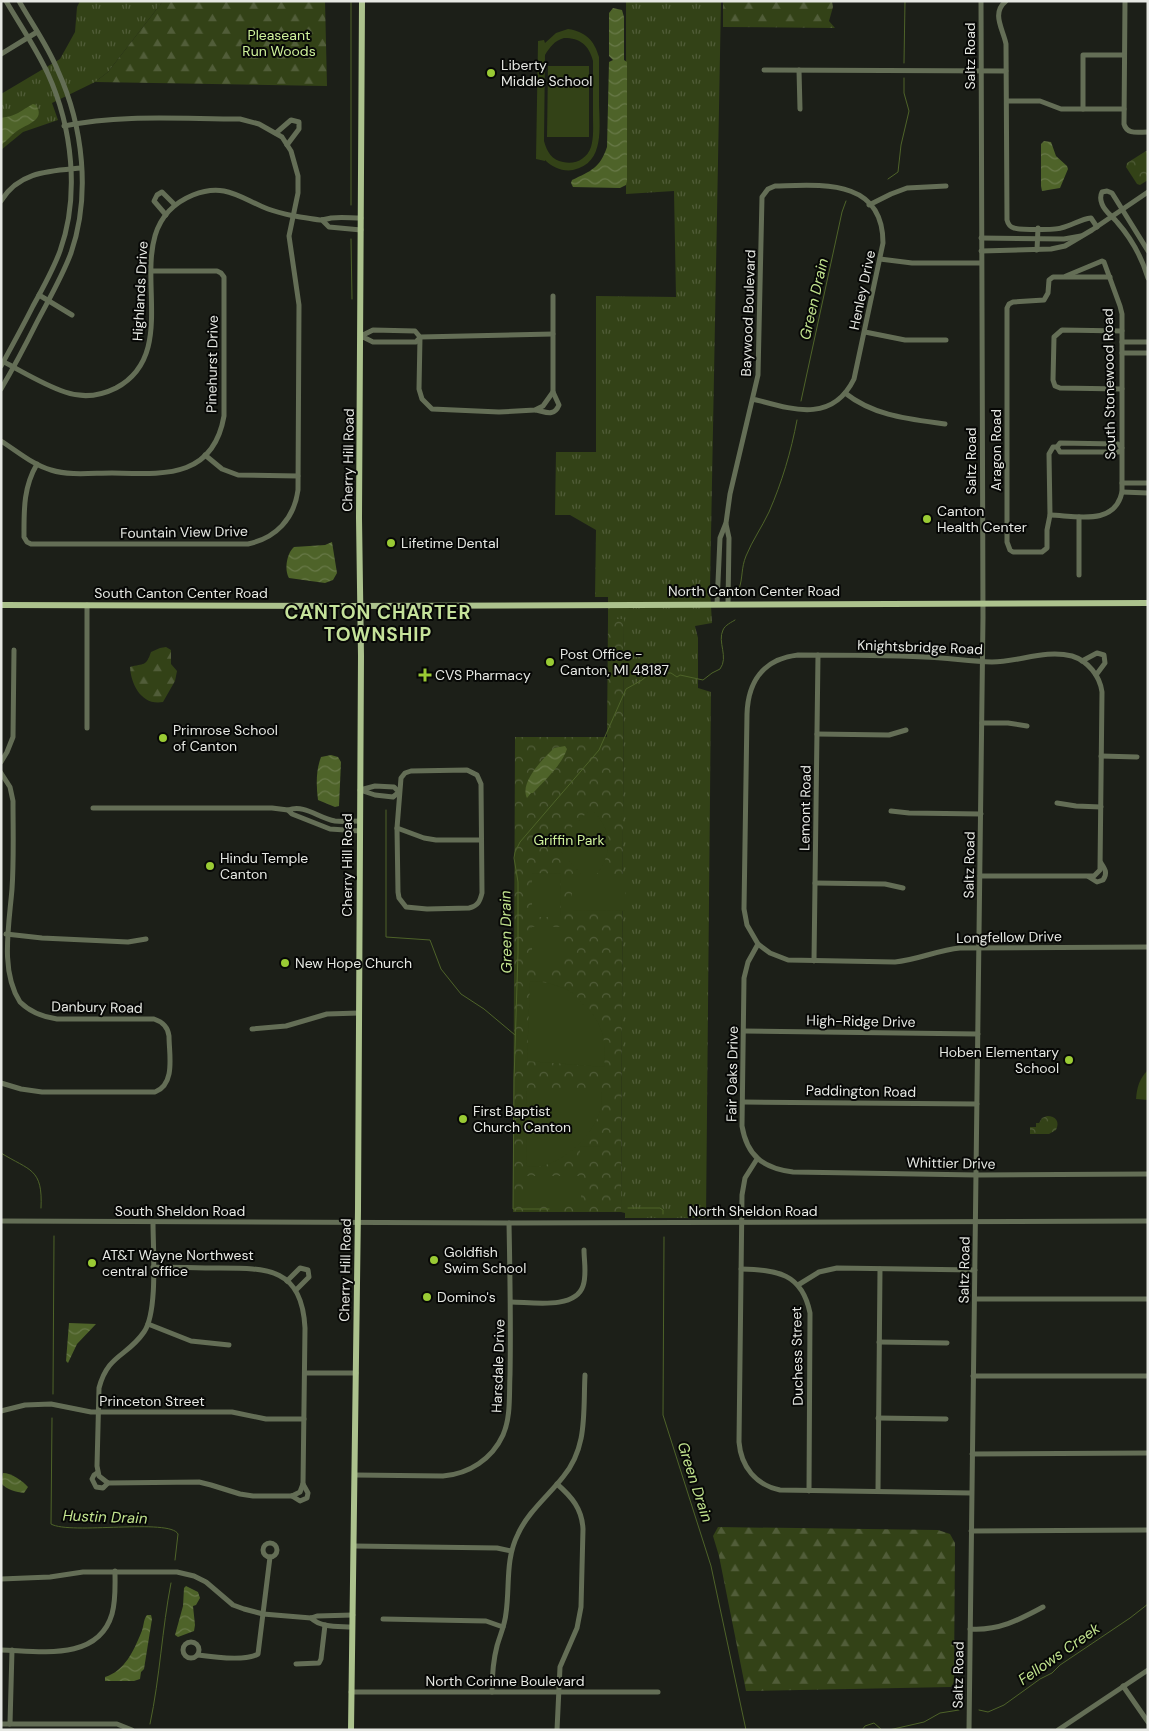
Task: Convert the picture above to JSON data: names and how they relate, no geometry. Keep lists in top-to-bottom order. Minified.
{"streets":{"main road":["Cherry Hill Road","North Canton Center Road","South Canton Center Road"],"street":["Saltz Road","Henley Drive","Highlands Drive","Baywood Boulevard","Pinehurst Drive","South Stonewood Road","Aragon Road","Fountain View Drive","Knightsbridge Road","Lemont Road","Longfellow Drive","Danbury Road","High-Ridge Drive","Fair Oaks Drive","Paddington Road","Whittier Drive","South Sheldon Road","North Sheldon Road","Duchess Street","Harsdale Drive","Princeton Street","North Corinne Boulevard"]},"crossings":[["Saltz Road","North Canton Center Road"],["Saltz Road","Knightsbridge Road"],["Saltz Road","Longfellow Drive"],["Saltz Road","High-Ridge Drive"],["Saltz Road","Paddington Road"],["Saltz Road","Whittier Drive"],["Saltz Road","North Sheldon Road"],["Henley Drive","Baywood Boulevard"],["Highlands Drive","Pinehurst Drive"],["Highlands Drive","Cherry Hill Road"],["Highlands Drive","Fountain View Drive"],["Baywood Boulevard","North Canton Center Road"],["Pinehurst Drive","Fountain View Drive"],["South Stonewood Road","Aragon Road"],["Cherry Hill Road","North Canton Center Road"],["Cherry Hill Road","South Canton Center Road"],["Cherry Hill Road","South Sheldon Road"],["Cherry Hill Road","North Sheldon Road"],["Cherry Hill Road","Harsdale Drive"],["Cherry Hill Road","North Corinne Boulevard"],["North Canton Center Road","South Canton Center Road"],["Knightsbridge Road","Lemont Road"],["Knightsbridge Road","Longfellow Drive"],["Knightsbridge Road","Fair Oaks Drive"],["Lemont Road","Longfellow Drive"],["Longfellow Drive","Fair Oaks Drive"],["High-Ridge Drive","Fair Oaks Drive"],["Fair Oaks Drive","Paddington Road"],["Fair Oaks Drive","Whittier Drive"],["South Sheldon Road","North Sheldon Road"],["North Sheldon Road","Harsdale Drive"]],"districts":["CANTON CHARTER TOWNSHIP"],"water":["Green Drain","Hustin Drain","Fellows Creek"],"parks":["Pleaseant Run Woods","Griffin Park"],"places":{"other":["Liberty Middle School","Canton Health Center","Lifetime Dental","Post Office - Canton, MI 48187","Primrose School of Canton","Hindu Temple Canton","New Hope Church","Hoben Elementary School","First Baptist Church Canton","Goldfish Swim School","AT&T Wayne Northwest central office","Domino's"],"health":["CVS Pharmacy"]}}
